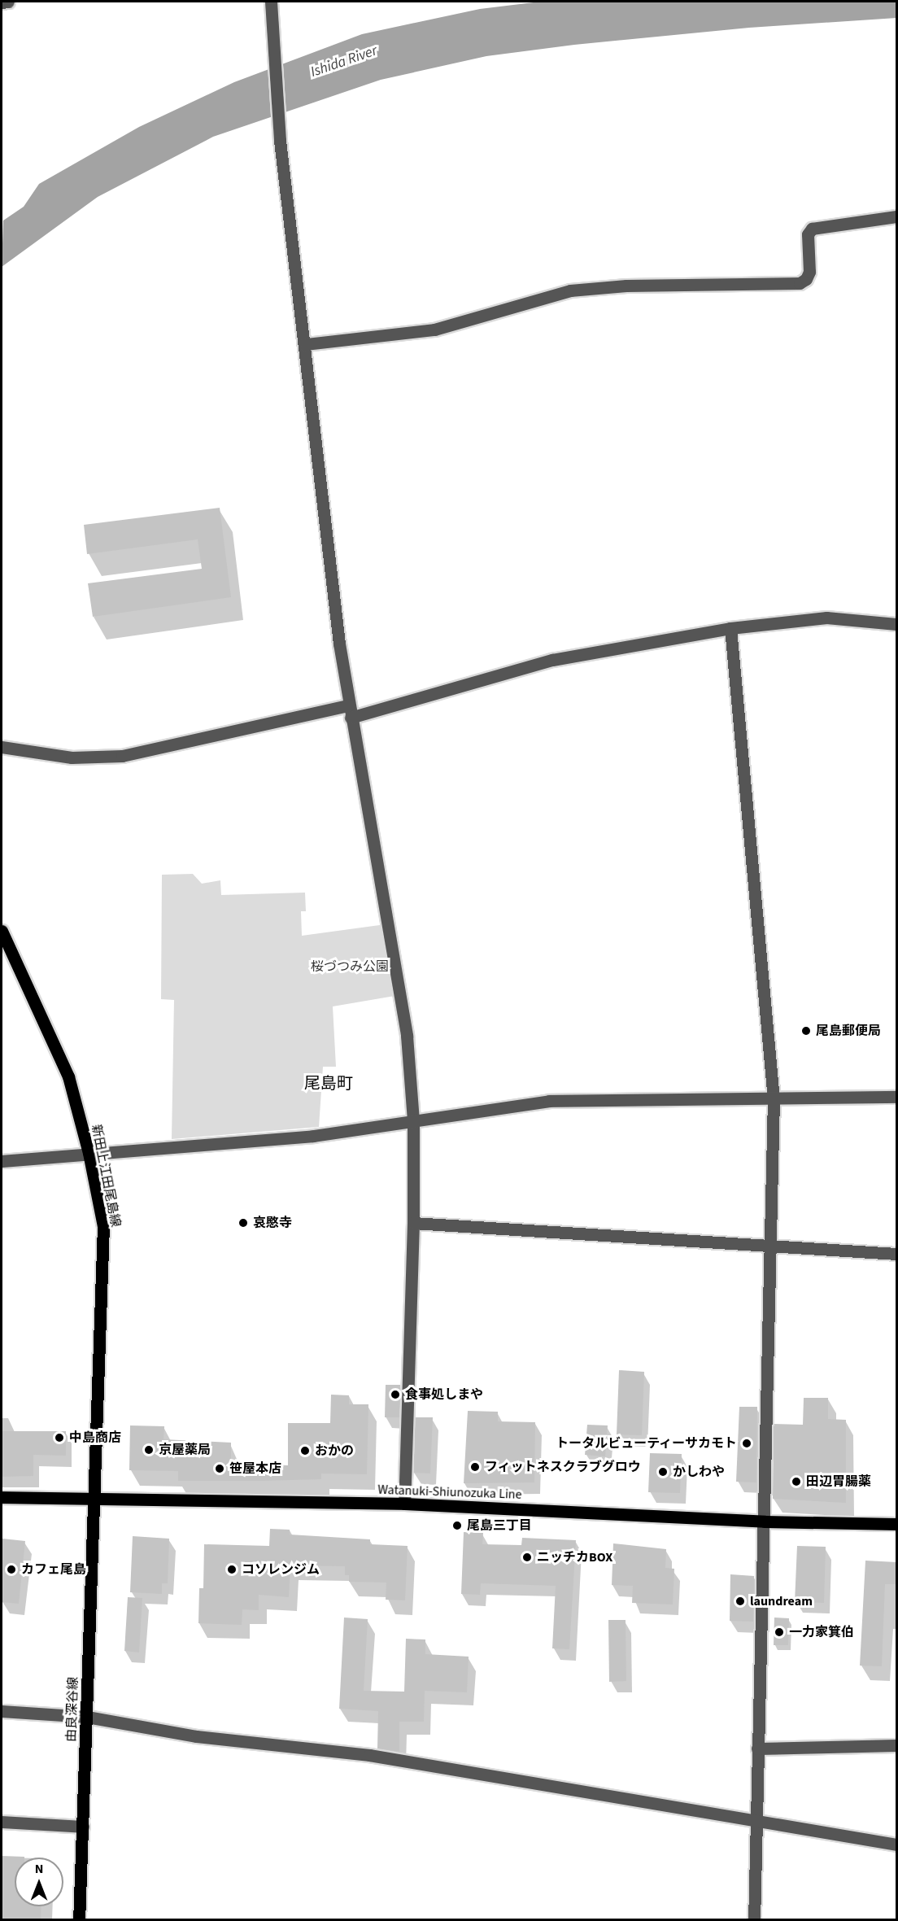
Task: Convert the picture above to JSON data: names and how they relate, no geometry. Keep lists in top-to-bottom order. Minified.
{"streets":{"main road":["新田上江田尾島線","Watanuki-Shiunozuka Line","由良深谷線"]},"crossings":[["新田上江田尾島線","Watanuki-Shiunozuka Line"],["新田上江田尾島線","由良深谷線"],["Watanuki-Shiunozuka Line","由良深谷線"]],"districts":["尾島町"],"water":["Ishida River"],"parks":["桜づつみ公園"],"places":["尾島郵便局","哀愍寺","食事処しまや","中島商店","トータルビューティーサカモト","京屋薬局","おかの","フィットネスクラブグロウ","笹屋本店","かしわや","田辺胃腸薬","尾島三丁目","ニッチカBOX","カフェ尾島","コソレンジム","laundream","一力家箕伯"],"north":"top"}
